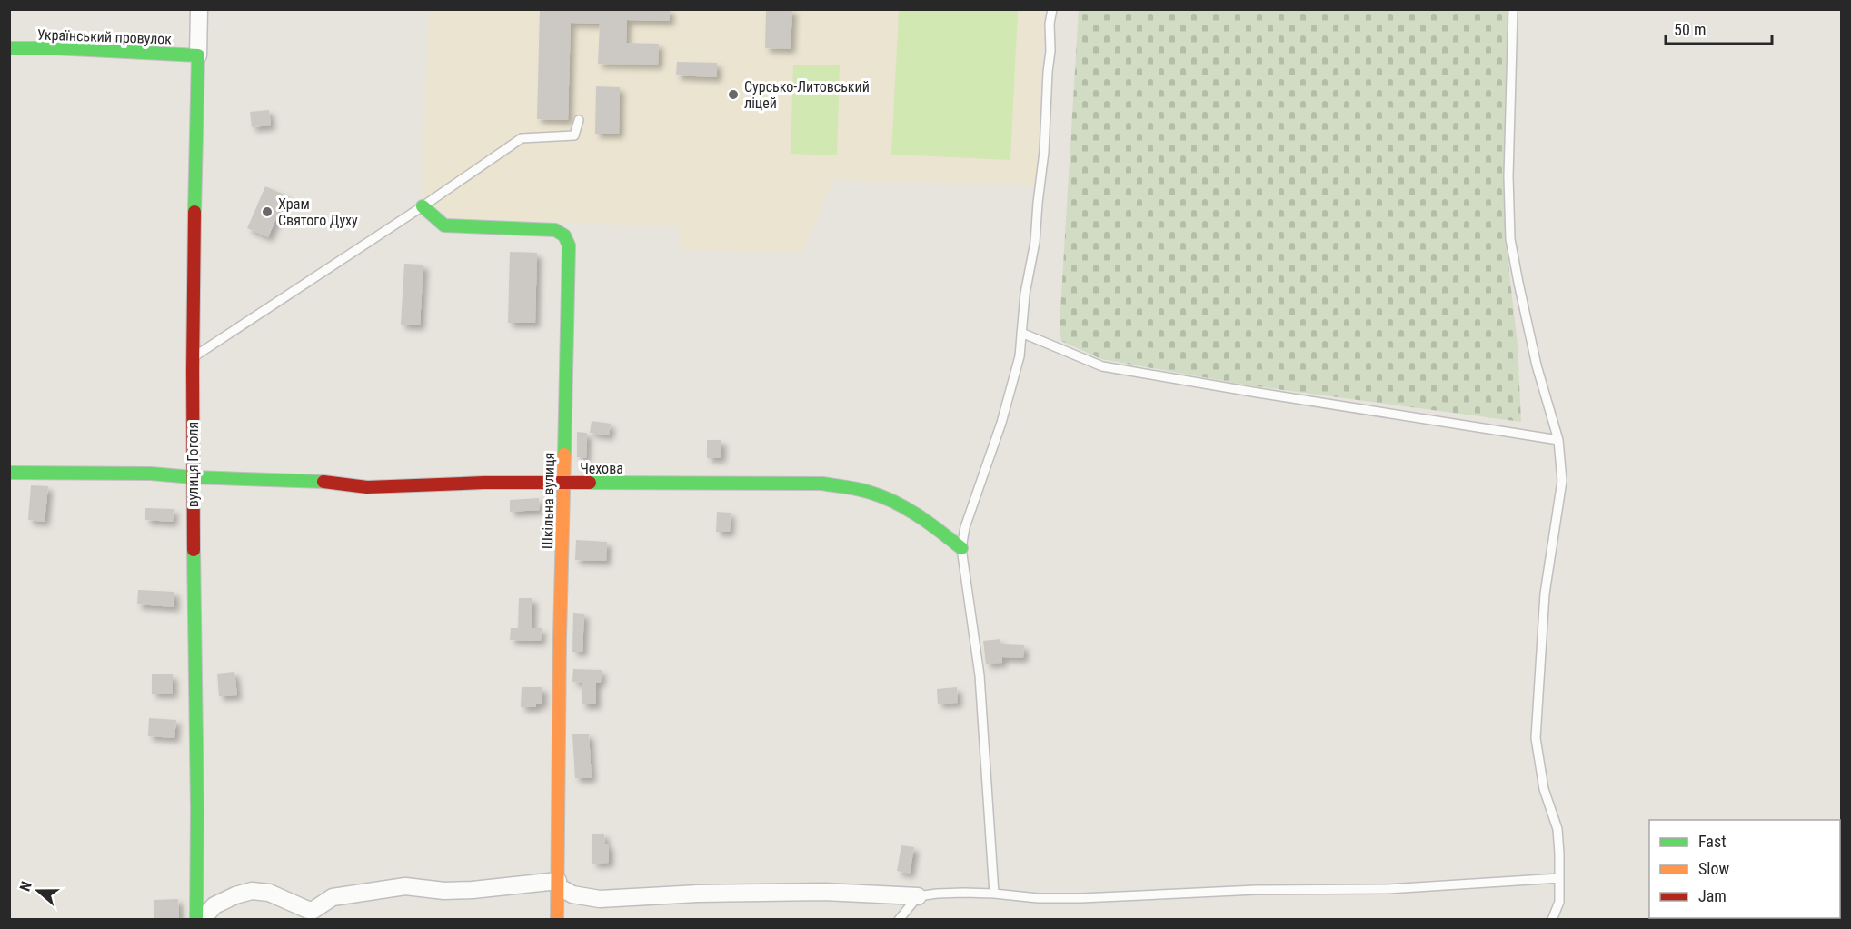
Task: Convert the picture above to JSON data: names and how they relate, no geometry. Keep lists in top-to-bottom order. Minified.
{"streets":{"street":["Український провулок","вулиця Гоголя","Чехова","Шкільна вулиця"]},"crossings":[["Український провулок","вулиця Гоголя"],["вулиця Гоголя","Чехова"],["Чехова","Шкільна вулиця"]],"places":["Сурсько-Литовський ліцей","Храм Святого Духу"],"legend":["Fast","Slow","Jam"],"scale_bar":"50 m","north":"left"}
